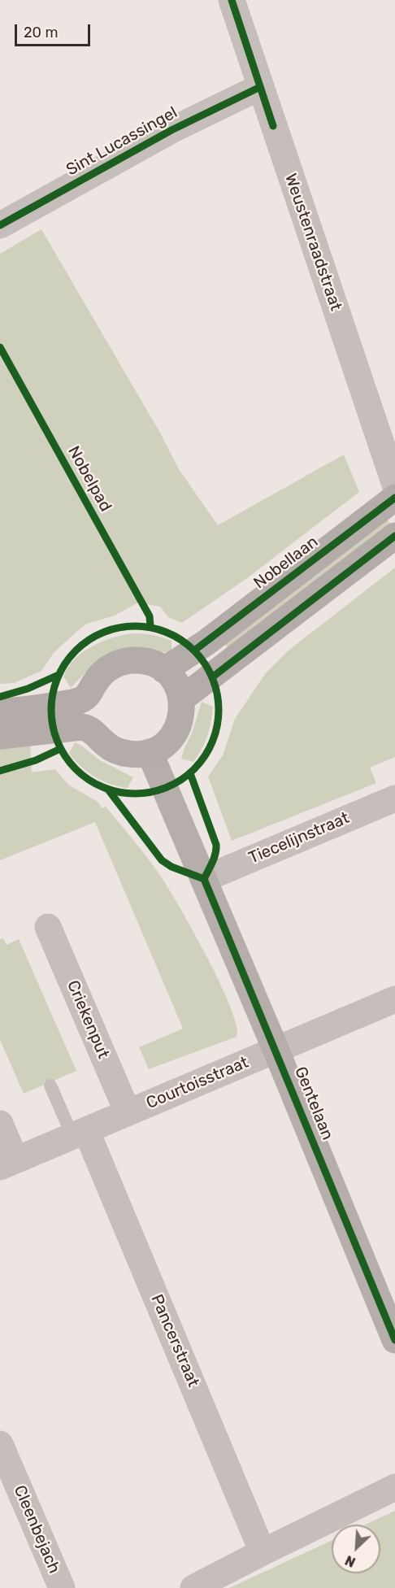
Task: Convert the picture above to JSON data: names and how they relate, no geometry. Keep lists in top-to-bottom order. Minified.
{"streets":{"main road":["Nobellaan"],"street":["Sint Lucassingel","Weustenraadstraat","Tiecelijnstraat","Criekenput","Courtoisstraat","Gentelaan","Pancerstraat","Cleenbejach"],"cycle path":["Nobelpad"]},"crossings":[["Sint Lucassingel","Weustenraadstraat"],["Tiecelijnstraat","Gentelaan"],["Criekenput","Courtoisstraat"],["Courtoisstraat","Gentelaan"],["Courtoisstraat","Pancerstraat"]],"scale_bar":"20 m","north":"bottom left"}
